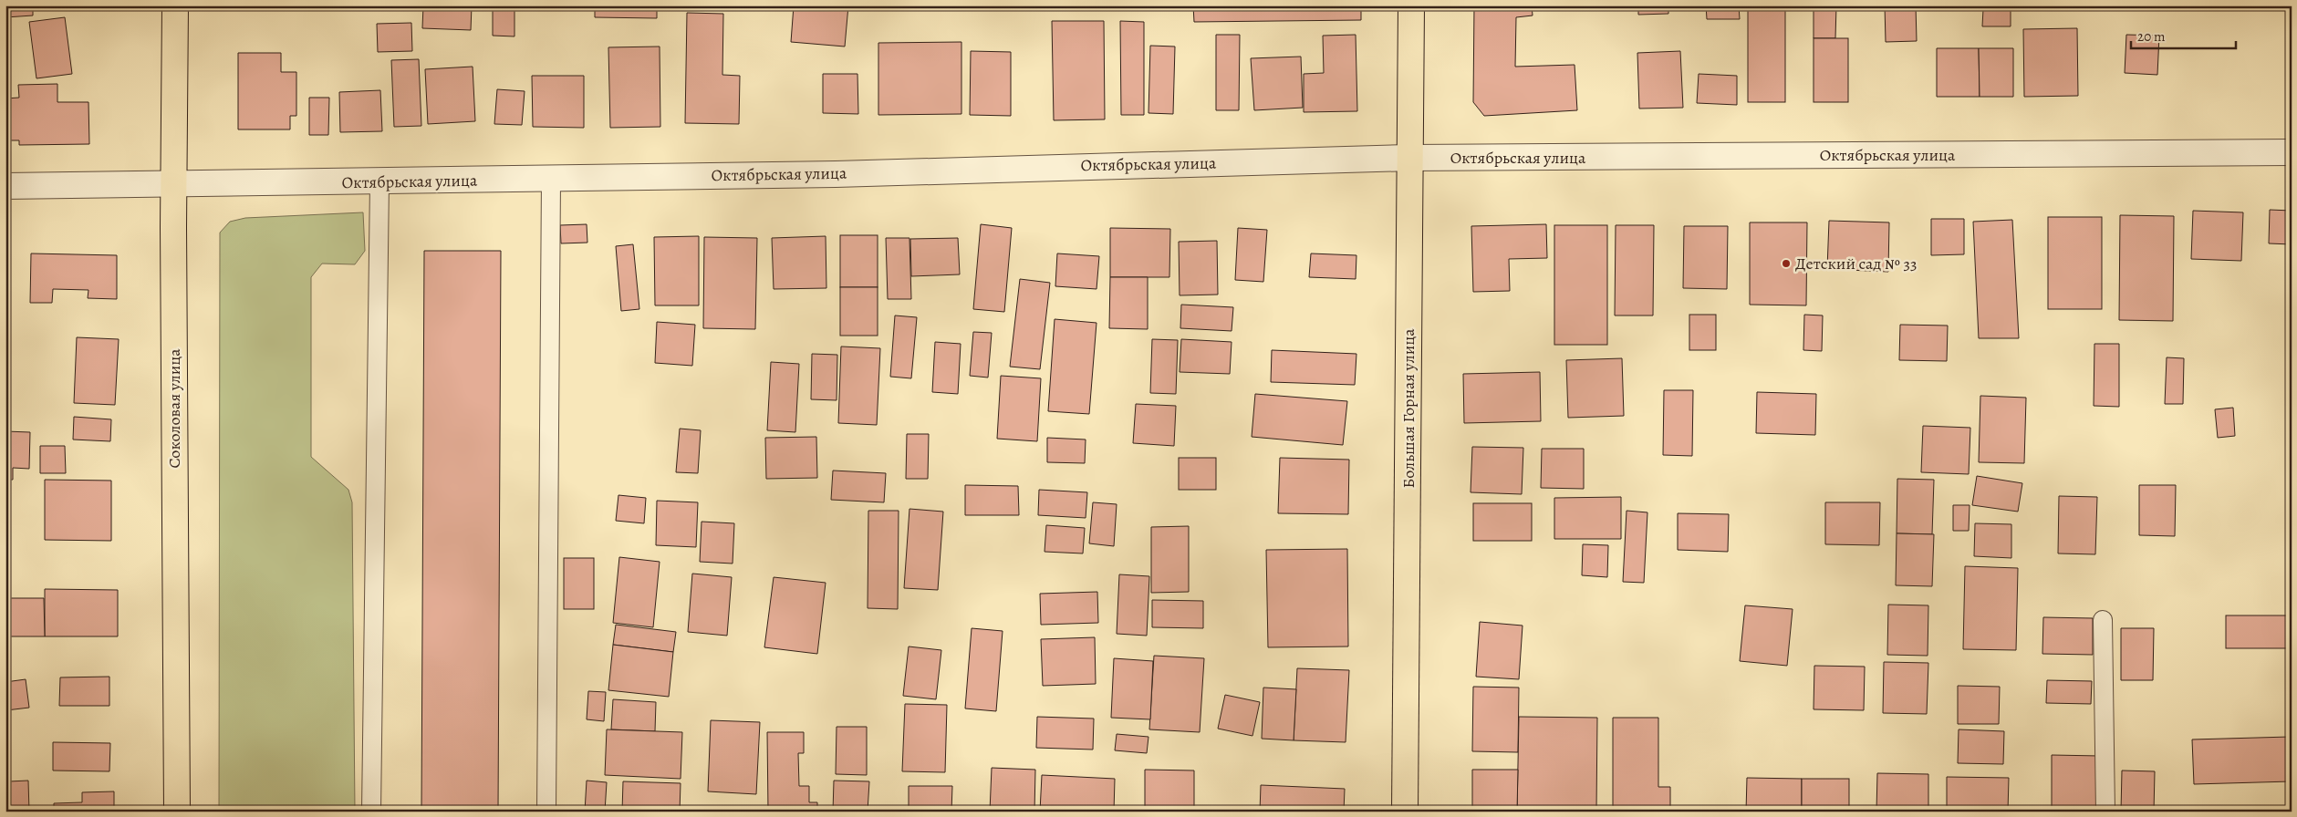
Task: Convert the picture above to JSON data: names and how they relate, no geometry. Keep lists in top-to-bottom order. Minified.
{"streets":{"main road":["Соколовая улица","Большая Горная улица"],"street":["Октябрьская улица"]},"crossings":[["Октябрьская улица","Соколовая улица"],["Октябрьская улица","Большая Горная улица"]],"places":["Детский сад № 33"],"scale_bar":"20 m"}
